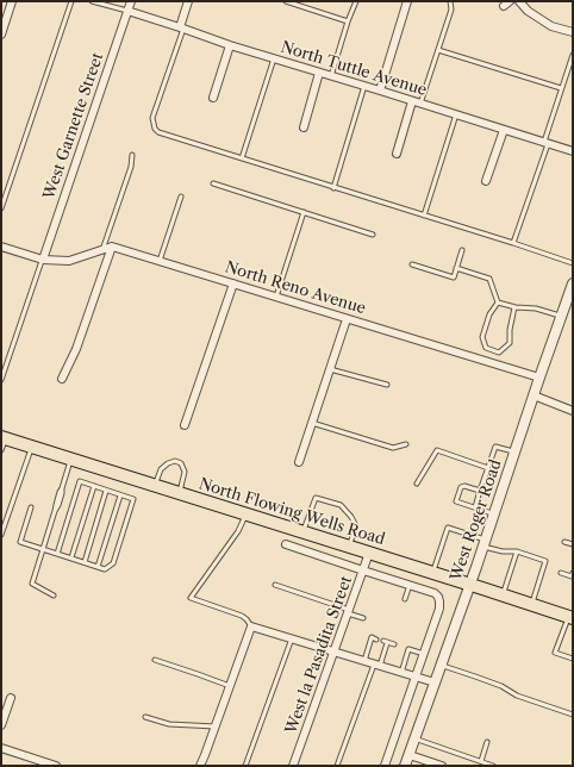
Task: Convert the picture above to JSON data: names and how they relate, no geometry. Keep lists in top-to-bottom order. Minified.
{"streets":{"main road":["North Flowing Wells Road"],"street":["North Tuttle Avenue","West Garnette Street","North Reno Avenue","West Roger Road","West la Pasadita Street"]},"crossings":[["North Tuttle Avenue","West Garnette Street"],["North Reno Avenue","West Roger Road"],["North Flowing Wells Road","West Roger Road"],["North Flowing Wells Road","West la Pasadita Street"]]}
